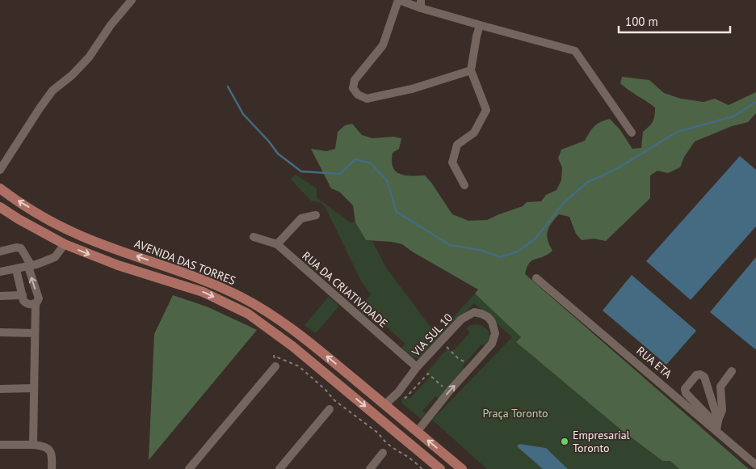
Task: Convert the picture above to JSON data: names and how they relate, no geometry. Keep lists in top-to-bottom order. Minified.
{"streets":{"main road":["AVENIDA DAS TORRES"],"street":["RUA DA CRIATIVIDADE","VIA SUL 10","RUA ETA"]},"crossings":[["AVENIDA DAS TORRES","VIA SUL 10"],["RUA DA CRIATIVIDADE","VIA SUL 10"]],"parks":["Praça Toronto"],"places":["Empresarial Toronto"],"scale_bar":"100 m"}
